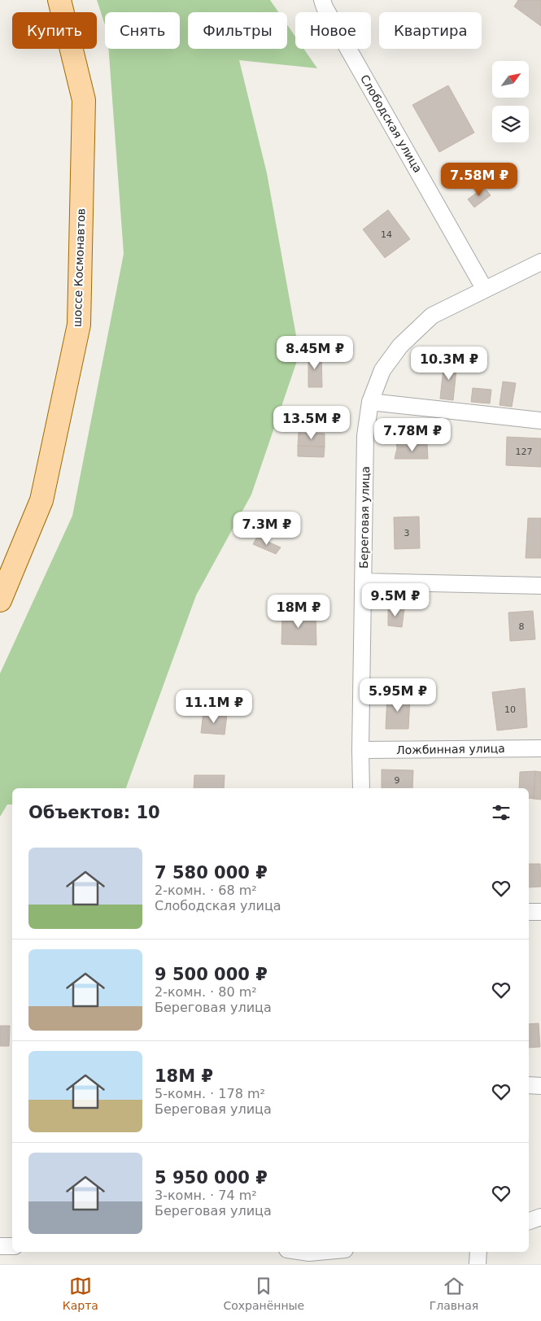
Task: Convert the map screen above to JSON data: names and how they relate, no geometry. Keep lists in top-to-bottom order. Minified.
{"streets":{"main road":["шоссе Космонавтов"],"street":["Слободская улица","Береговая улица","Ложбинная улица"]},"crossings":[["Слободская улица","Береговая улица"],["Береговая улица","Ложбинная улица"]],"house_numbers":["14","127","3","8","10","9"],"north":"top right","page":{"chip":["Купить","Снять","Фильтры","Новое","Квартира"],"price":["7.58M ₽","8.45M ₽","10.3M ₽","13.5M ₽","7.78M ₽","7.3M ₽","9.5M ₽","18M ₽","5.95M ₽","11.1M ₽"],"heading":"Объектов: 10","list":[{"name":"7 580 000 ₽","note":"2-комн. · 68 m² · Слободская улица"},{"name":"9 500 000 ₽","note":"2-комн. · 80 m² · Береговая улица"},{"name":"18M ₽","note":"5-комн. · 178 m² · Береговая улица"},{"name":"5 950 000 ₽","note":"3-комн. · 74 m² · Береговая улица"}],"tabs":["Карта","Сохранённые","Главная"]}}
